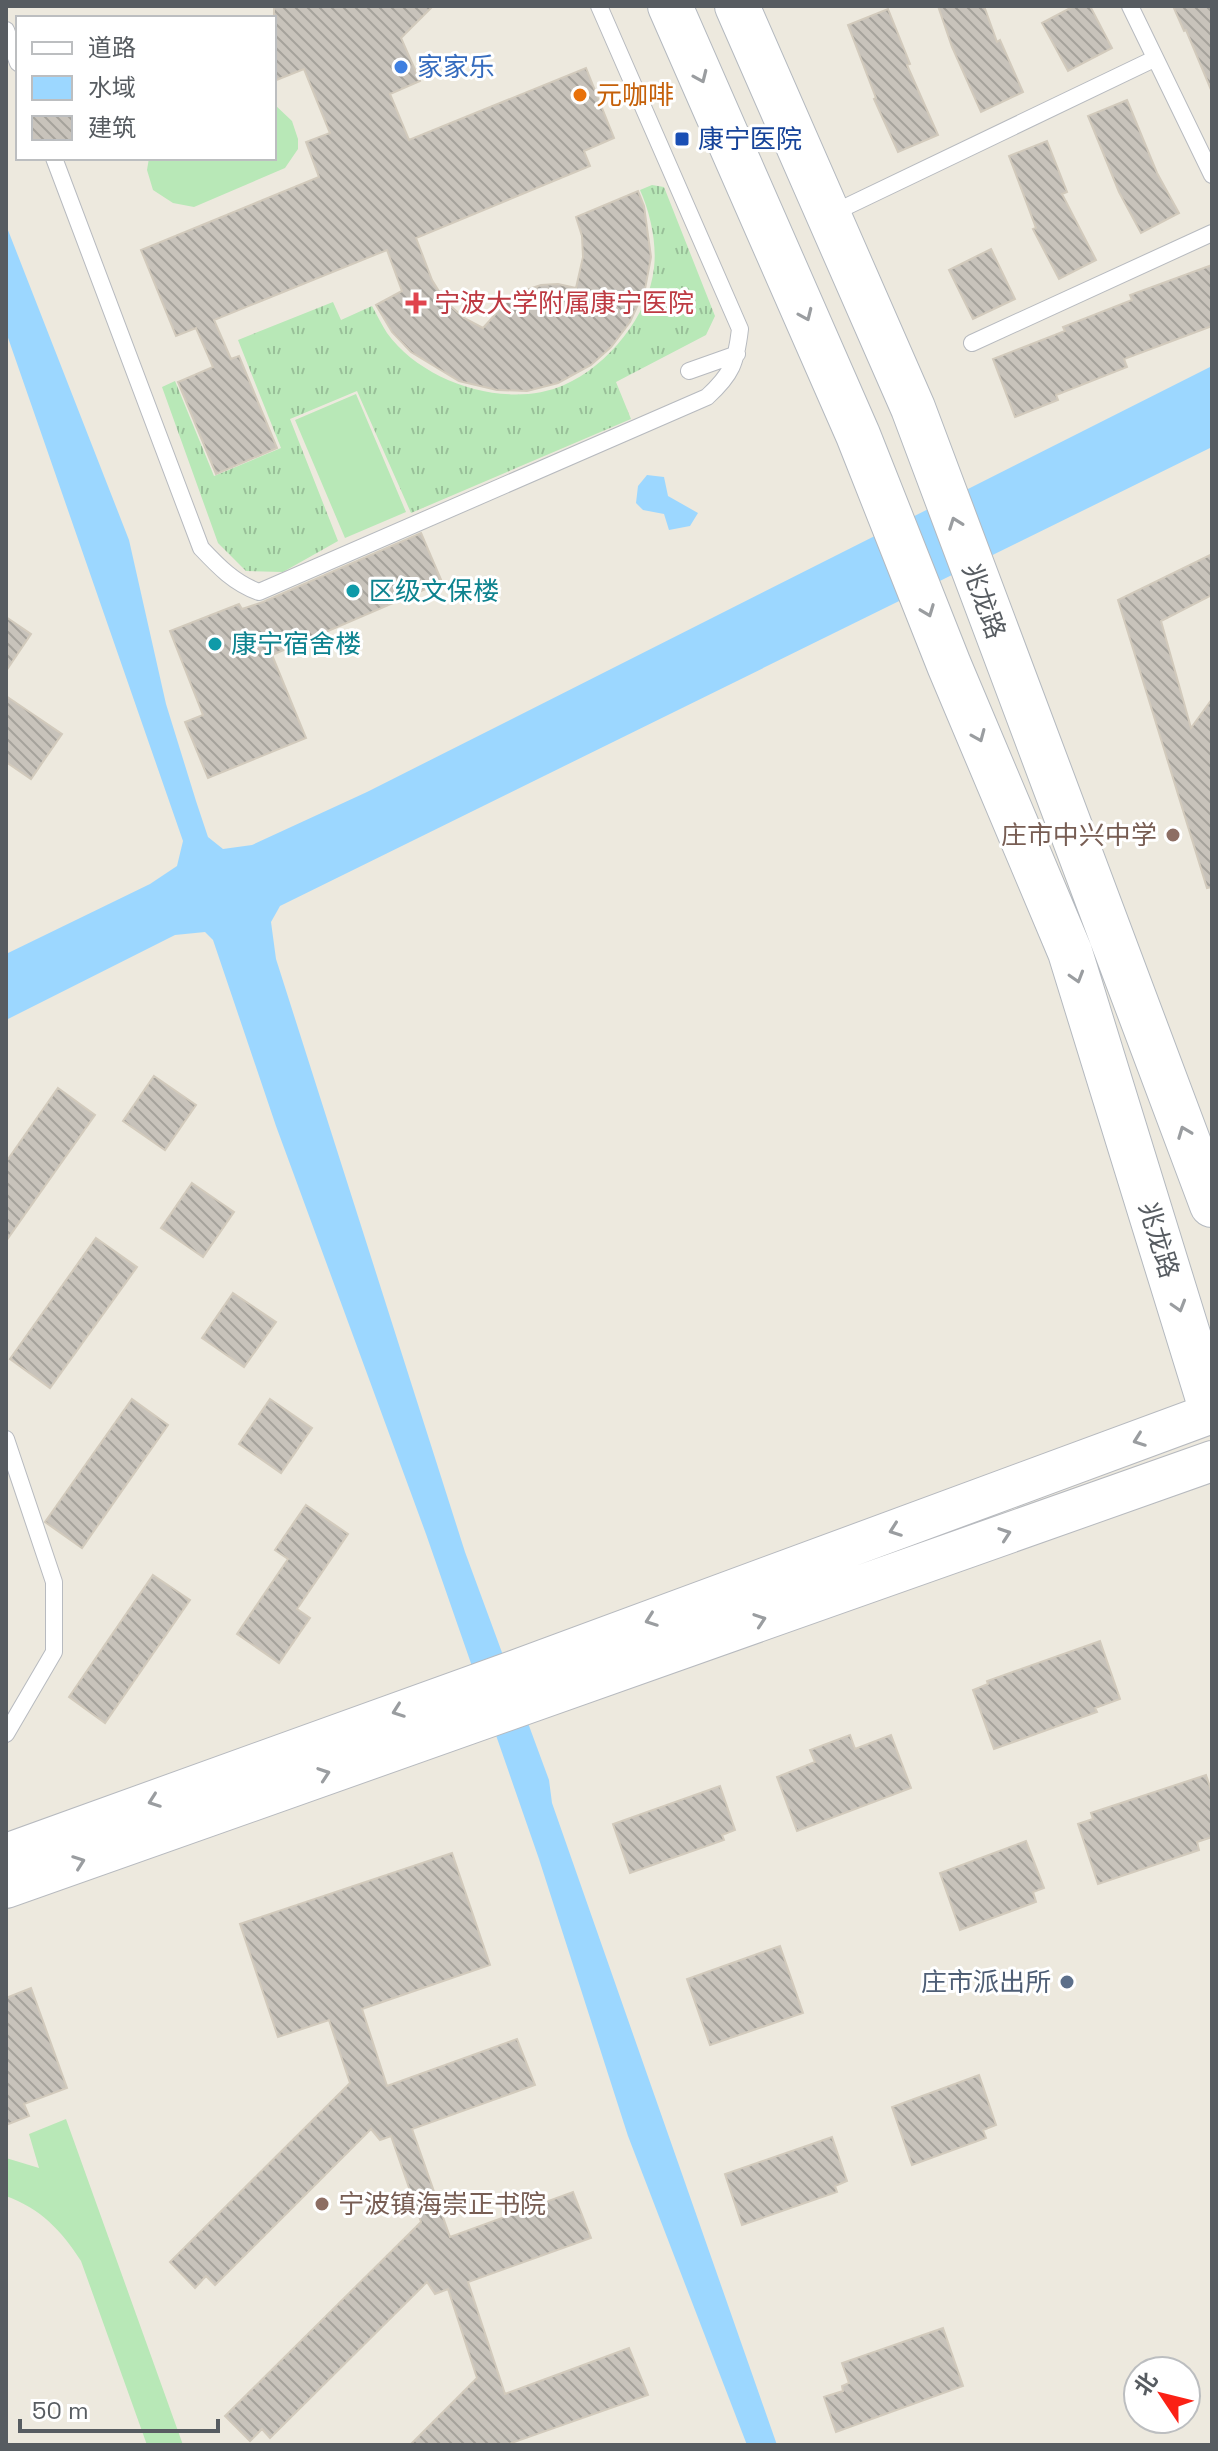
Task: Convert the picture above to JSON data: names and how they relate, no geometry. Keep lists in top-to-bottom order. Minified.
{"streets":{"main road":["兆龙路"]},"places":{"other":["家家乐","元咖啡","区级文保楼","康宁宿舍楼","庄市中兴中学","庄市派出所","宁波镇海崇正书院"],"transit":["康宁医院"],"health":["宁波大学附属康宁医院"]},"legend":["道路","水域","建筑"],"scale_bar":"50 m","north":"top left"}
